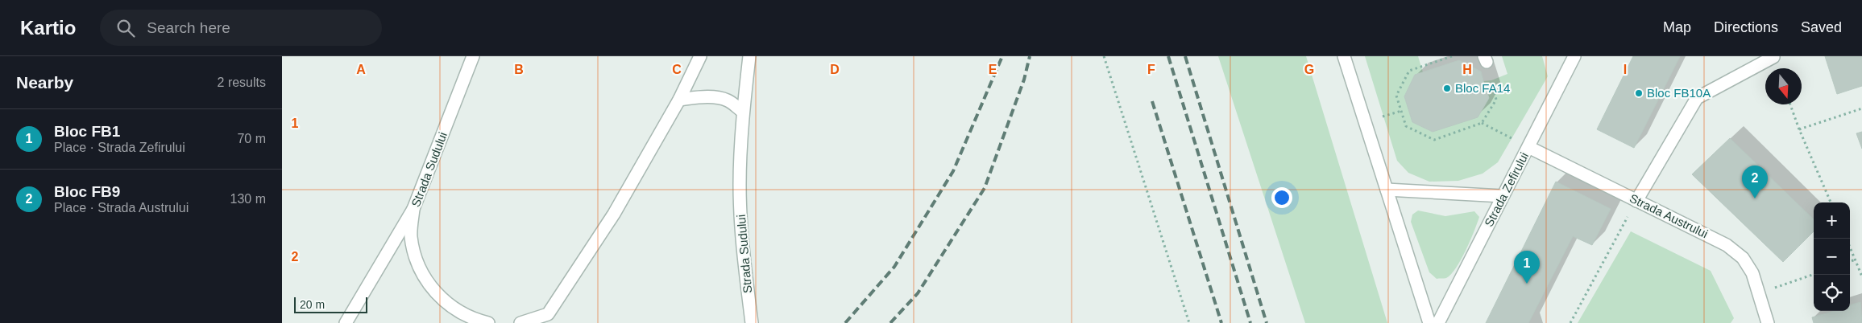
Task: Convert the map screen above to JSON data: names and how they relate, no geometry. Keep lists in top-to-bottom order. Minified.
{"streets":{"street":["Strada Sudului","Strada Zefirului","Strada Austrului"]},"crossings":[["Strada Zefirului","Strada Austrului"]],"places":["Bloc FA14","Bloc FB10A"],"scale_bar":"20 m","north":"bottom","page":{"header":"Kartio","search":"Search here","nav":["Map","Directions","Saved"],"heading":["Nearby","2 results"],"list":[{"mark":"1","name":"Bloc FB1","note":"Place · Strada Zefirului","value":"70 m"},{"mark":"2","name":"Bloc FB9","note":"Place · Strada Austrului","value":"130 m"}],"pins":["2","1"],"map_buttons":["+","−"],"scale":"20 m"},"grid":{"columns":["A","B","C","D","E","F","G","H","I"],"rows":["1","2"]}}
